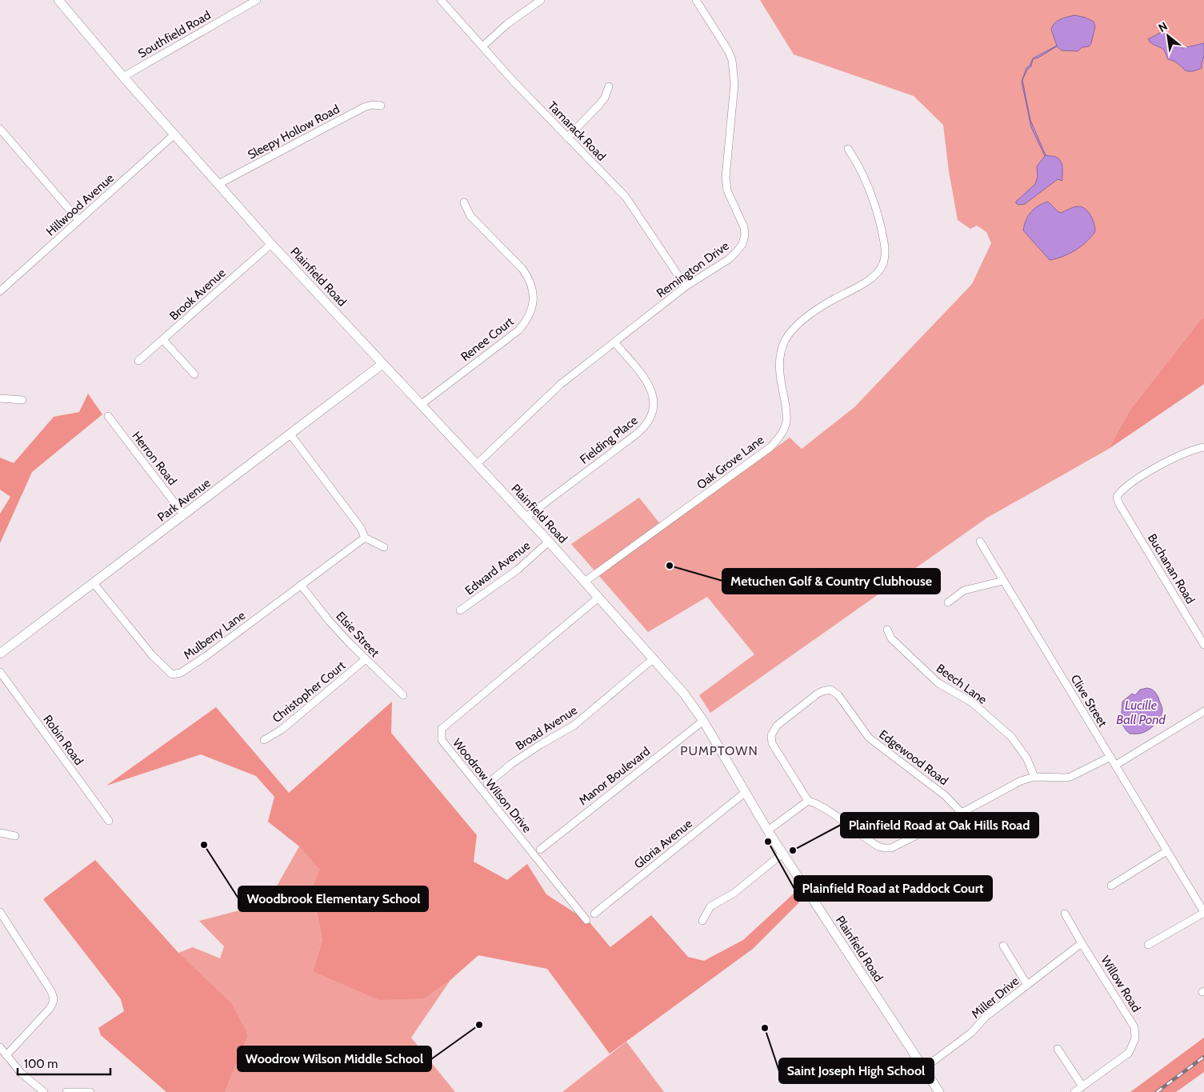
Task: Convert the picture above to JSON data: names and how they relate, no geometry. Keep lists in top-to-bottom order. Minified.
{"streets":{"street":["Southfield Road","Tamarack Road","Sleepy Hollow Road","Hillwood Avenue","Remington Drive","Plainfield Road","Brook Avenue","Renee Court","Fielding Place","Herron Road","Oak Grove Lane","Park Avenue","Edward Avenue","Buchanan Road","Elsie Street","Mulberry Lane","Beech Lane","Christopher Court","Clive Street","Broad Avenue","Robin Road","Edgewood Road","Manor Boulevard","Woodrow Wilson Drive","Gloria Avenue","Willow Road","Miller Drive"]},"crossings":[["Southfield Road","Plainfield Road"],["Tamarack Road","Remington Drive"],["Sleepy Hollow Road","Plainfield Road"],["Hillwood Avenue","Plainfield Road"],["Remington Drive","Plainfield Road"],["Remington Drive","Fielding Place"],["Plainfield Road","Brook Avenue"],["Plainfield Road","Renee Court"],["Plainfield Road","Fielding Place"],["Plainfield Road","Oak Grove Lane"],["Plainfield Road","Park Avenue"],["Plainfield Road","Edward Avenue"],["Plainfield Road","Broad Avenue"],["Plainfield Road","Manor Boulevard"],["Plainfield Road","Woodrow Wilson Drive"],["Plainfield Road","Gloria Avenue"],["Plainfield Road","Miller Drive"],["Herron Road","Park Avenue"],["Park Avenue","Mulberry Lane"],["Elsie Street","Mulberry Lane"],["Elsie Street","Christopher Court"],["Willow Road","Miller Drive"]],"districts":["PUMPTOWN"],"water":["Lucille Ball Pond"],"places":["Metuchen Golf & Country Clubhouse","Plainfield Road at Paddock Court","Woodbrook Elementary School","Plainfield Road at Oak Hills Road","Woodrow Wilson Middle School","Saint Joseph High School"],"scale_bar":"100 m","north":"top left"}
